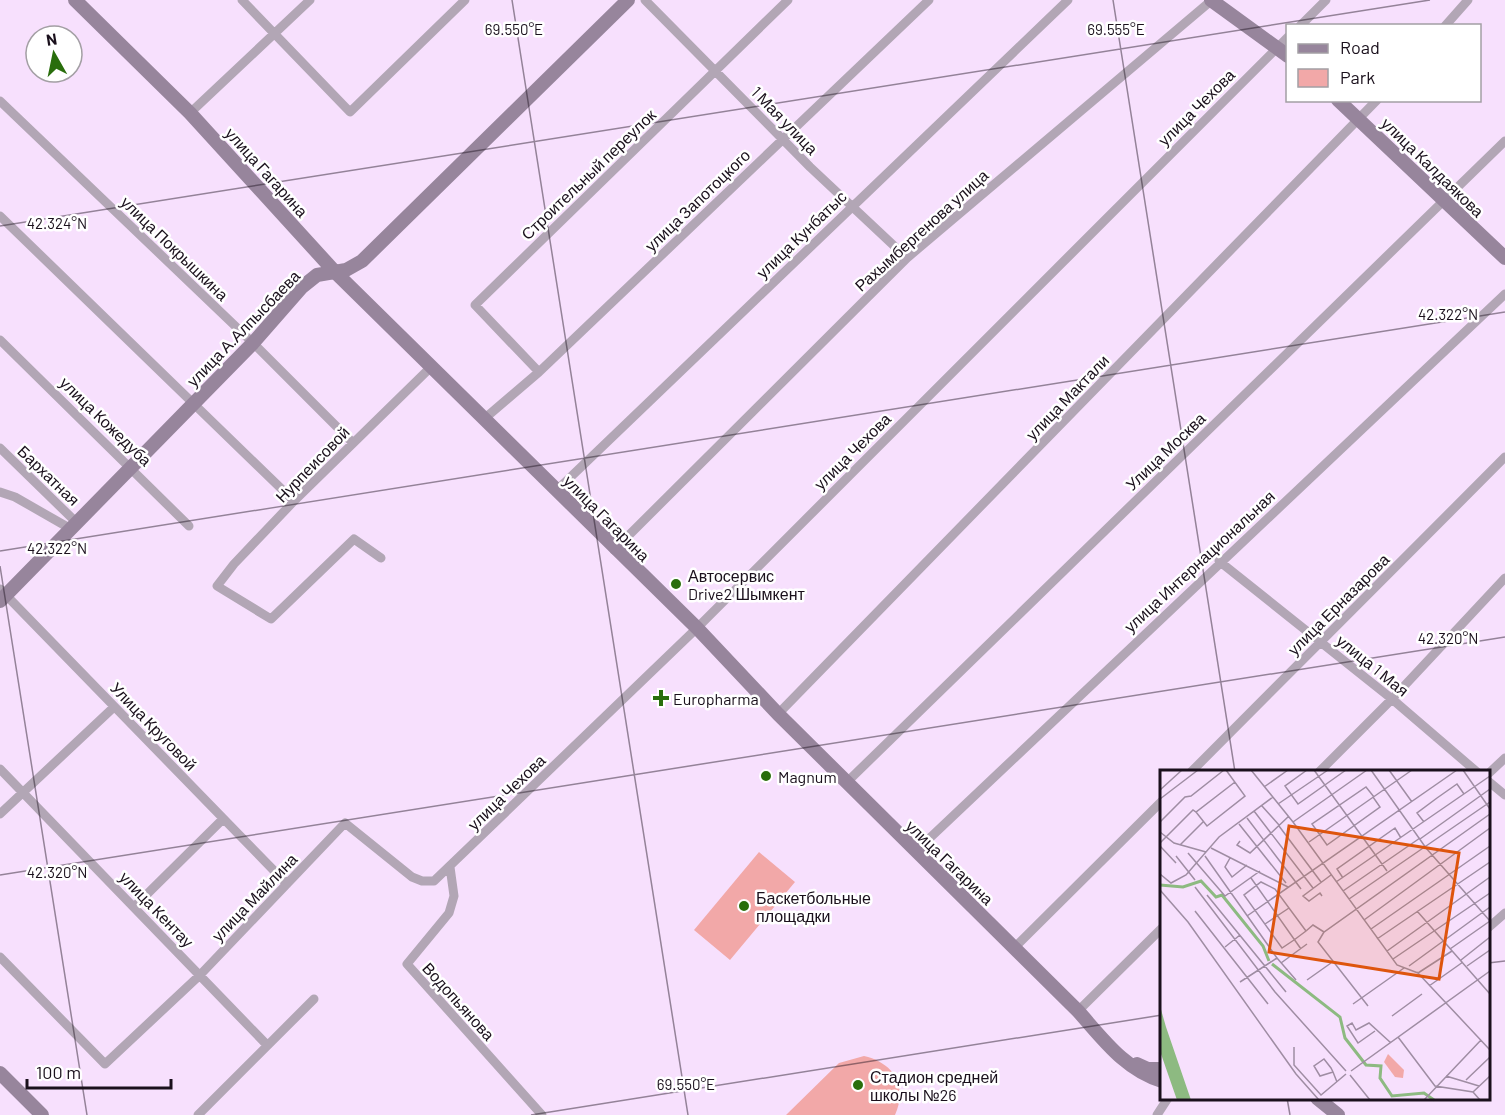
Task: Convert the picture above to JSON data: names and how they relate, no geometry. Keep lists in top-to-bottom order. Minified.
{"streets":{"main road":["улица Калдаякова","улица Гагарина","улица А.Алпысбаева"],"street":["улица Чехова","1 Мая улица","Строительный переулок","улица Запотоцкого","Рахымбергенова улица","улица Кунбатыс","улица Покрышкина","улица Мактали","улица Кожедуба","Улица Москва","Нурпеисовой","Бархатная","улица Интернациональная","улица Ерназарова","улица 1 Мая","Улица Круговой","улица Майлина","улица Кентау","Водопьянова"]},"crossings":[["улица Чехова","улица Гагарина"],["улица Чехова","улица Майлина"],["улица Чехова","Водопьянова"],["1 Мая улица","Строительный переулок"],["1 Мая улица","улица Запотоцкого"],["1 Мая улица","Рахымбергенова улица"],["1 Мая улица","улица Кунбатыс"],["улица Калдаякова","улица Мактали"],["улица Калдаякова","Улица Москва"],["улица Гагарина","улица Запотоцкого"],["улица Гагарина","Рахымбергенова улица"],["улица Гагарина","улица Кунбатыс"],["улица Гагарина","улица А.Алпысбаева"],["улица Гагарина","улица Мактали"],["улица Гагарина","Улица Москва"],["улица Гагарина","Нурпеисовой"],["улица Гагарина","улица Интернациональная"],["Строительный переулок","улица Запотоцкого"],["улица Покрышкина","улица А.Алпысбаева"],["улица Покрышкина","Нурпеисовой"],["улица А.Алпысбаева","улица Кожедуба"],["улица А.Алпысбаева","Бархатная"],["улица А.Алпысбаева","Улица Круговой"],["улица Интернациональная","улица 1 Мая"],["улица Ерназарова","улица 1 Мая"],["Улица Круговой","улица Майлина"],["улица Майлина","улица Кентау"]],"places":{"other":["Автосервис Drive2 Шымкент","Magnum","Баскетбольные площадки","Стадион средней школы №26"],"health":["Europharma"]},"legend":["Road","Park"],"scale_bar":"100 m","north":"top","coordinates":["69.550°E","69.555°E","42.324°N","42.322°N","42.320°N"]}
